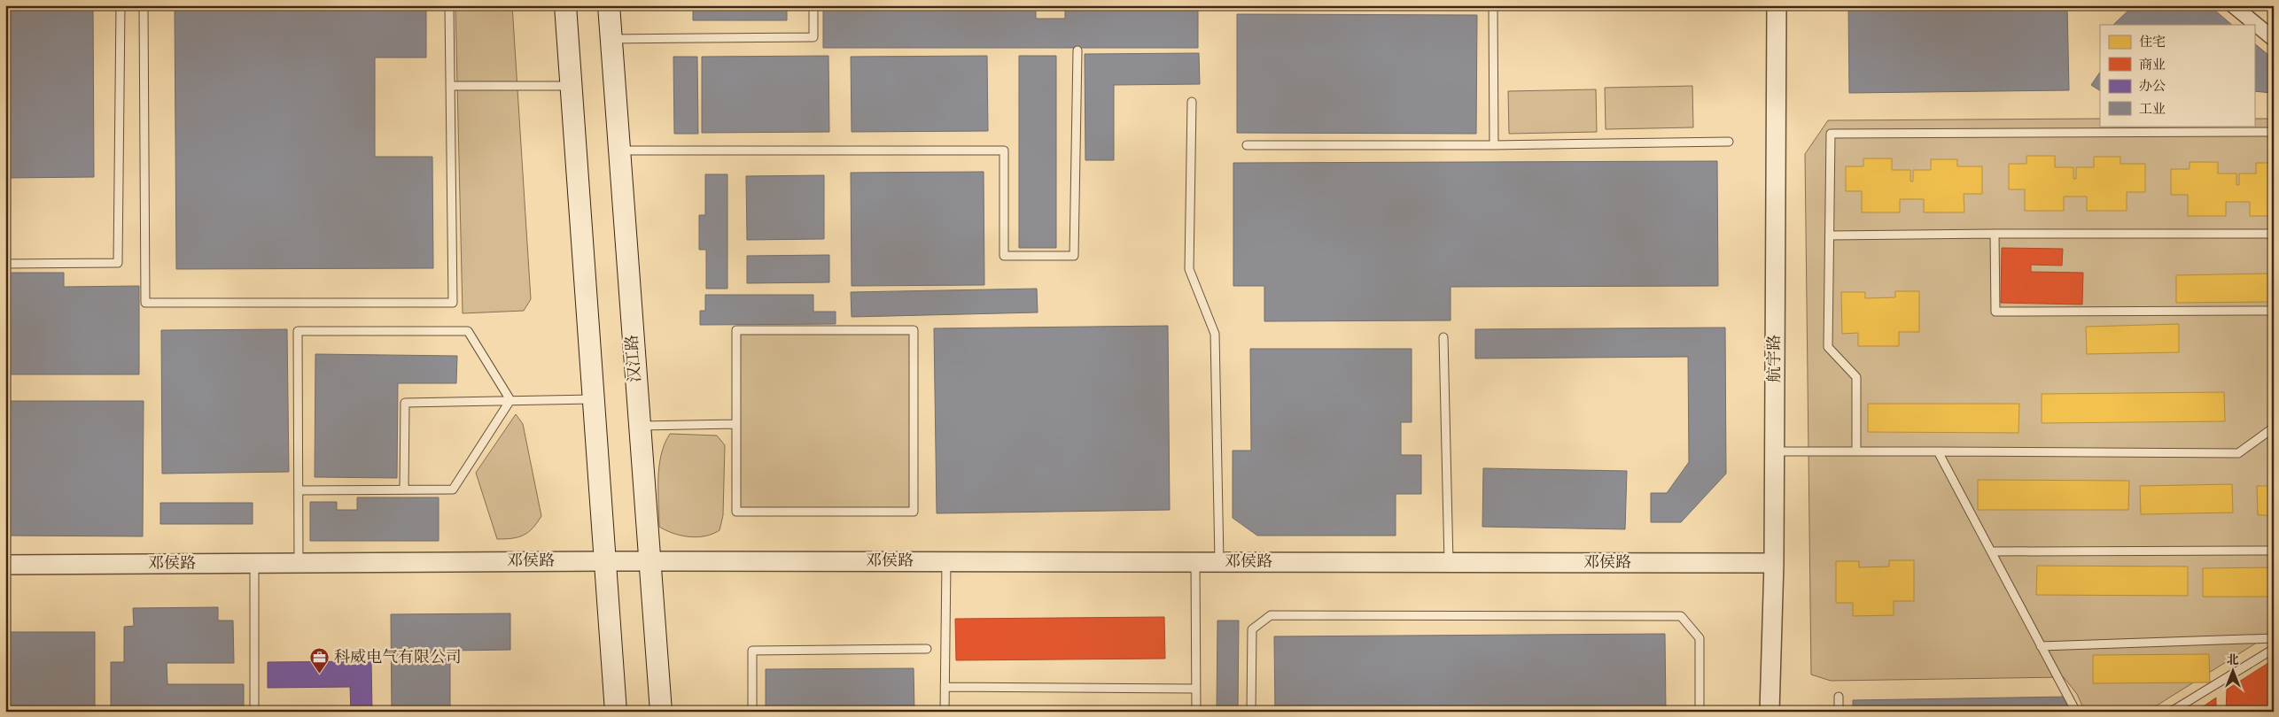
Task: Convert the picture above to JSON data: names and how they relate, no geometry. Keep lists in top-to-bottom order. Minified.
{"streets":{"main road":["汉江路"],"street":["航宇路","邓侯路"]},"crossings":[["汉江路","邓侯路"],["航宇路","邓侯路"]],"places":{"office":["科威电气有限公司"]},"legend":["住宅","商业","办公","工业"],"north":"top"}
